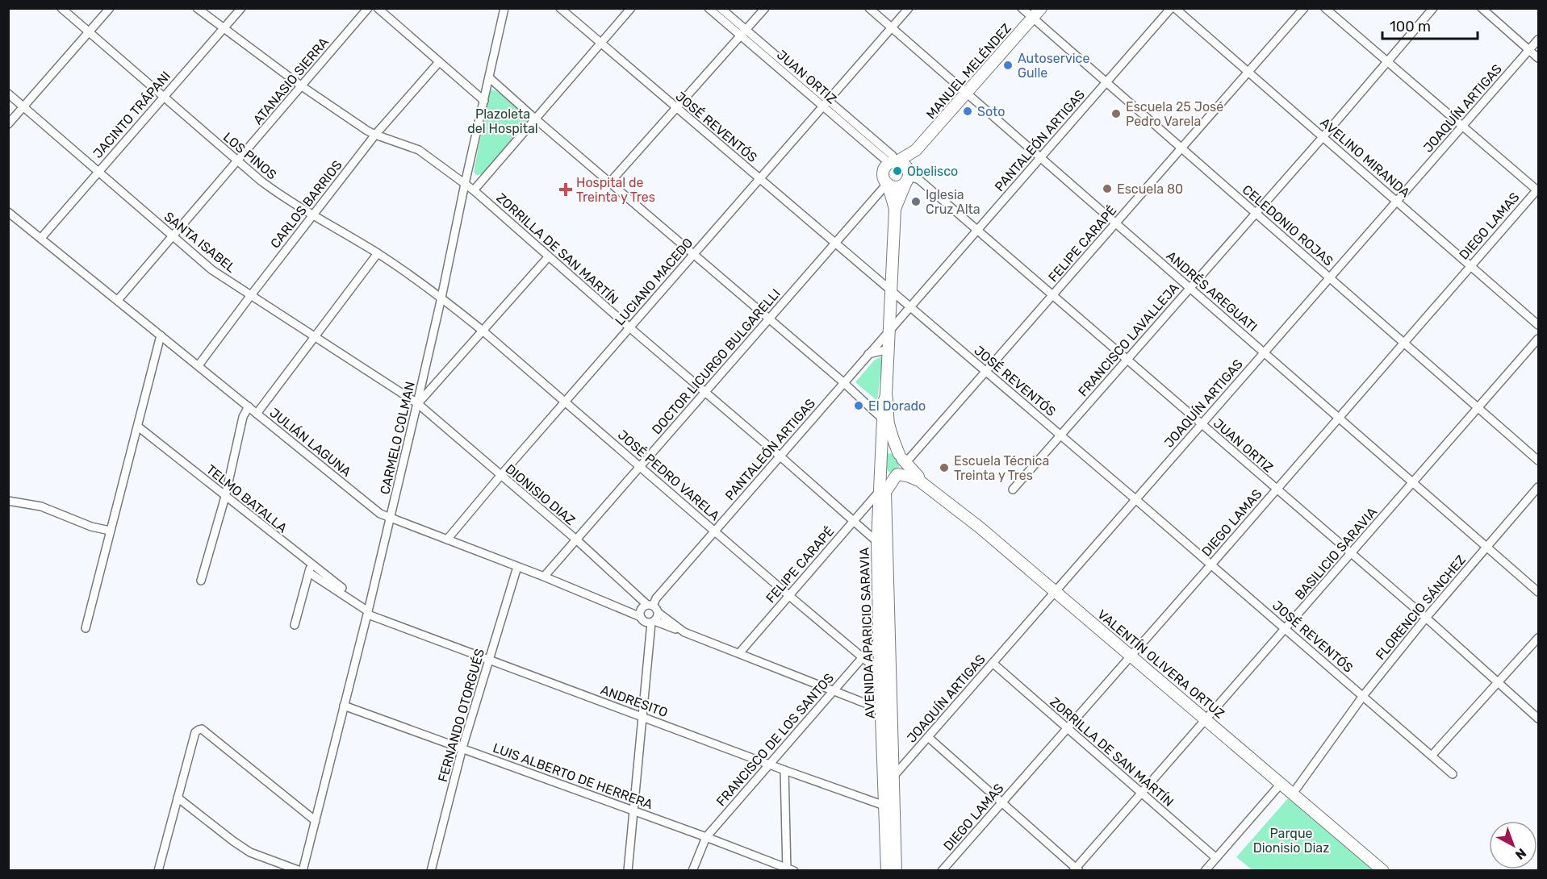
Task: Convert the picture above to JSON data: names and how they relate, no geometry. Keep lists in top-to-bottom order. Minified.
{"streets":{"street":["MANUEL MELÉNDEZ","JUAN ORTIZ","ATANASIO SIERRA","JOAQUÍN ARTIGAS","JACINTO TRÁPANI","JOSÉ REVENTÓS","PANTALEÓN ARTIGAS","LOS PINOS","AVELINO MIRANDA","CARLOS BARRIOS","CELEDONIO ROJAS","DIEGO LAMAS","SANTA ISABEL","FELIPE CARAPÉ","ZORRILLA DE SAN MARTÍN","LUCIANO MACEDO","ANDRÉS AREGUATI","FRANCISCO LAVALLEJA","DOCTOR LICURGO BULGARELLI","CARMELO COLMAN","JULIÁN LAGUNA","JOSÉ PEDRO VARELA","DIONISIO DIAZ","TELMO BATALLA","BASILICIO SARAVIA","FLORENCIO SÁNCHEZ","AVENIDA APARICIO SARAVIA","VALENTÍN OLIVERA ORTUZ","ANDRESITO","FERNANDO OTORGUÉS","FRANCISCO DE LOS SANTOS","LUIS ALBERTO DE HERRERA"]},"crossings":[["MANUEL MELÉNDEZ","JUAN ORTIZ"],["MANUEL MELÉNDEZ","CELEDONIO ROJAS"],["MANUEL MELÉNDEZ","ANDRÉS AREGUATI"],["MANUEL MELÉNDEZ","DOCTOR LICURGO BULGARELLI"],["MANUEL MELÉNDEZ","AVENIDA APARICIO SARAVIA"],["JUAN ORTIZ","JOAQUÍN ARTIGAS"],["JUAN ORTIZ","PANTALEÓN ARTIGAS"],["JUAN ORTIZ","DIEGO LAMAS"],["JUAN ORTIZ","FELIPE CARAPÉ"],["JUAN ORTIZ","LUCIANO MACEDO"],["JUAN ORTIZ","FRANCISCO LAVALLEJA"],["JUAN ORTIZ","DOCTOR LICURGO BULGARELLI"],["JUAN ORTIZ","BASILICIO SARAVIA"],["JUAN ORTIZ","FLORENCIO SÁNCHEZ"],["JUAN ORTIZ","AVENIDA APARICIO SARAVIA"],["ATANASIO SIERRA","LOS PINOS"],["ATANASIO SIERRA","SANTA ISABEL"],["ATANASIO SIERRA","ZORRILLA DE SAN MARTÍN"],["ATANASIO SIERRA","JULIÁN LAGUNA"],["JOAQUÍN ARTIGAS","JOSÉ REVENTÓS"],["JOAQUÍN ARTIGAS","AVELINO MIRANDA"],["JOAQUÍN ARTIGAS","CELEDONIO ROJAS"],["JOAQUÍN ARTIGAS","ZORRILLA DE SAN MARTÍN"],["JOAQUÍN ARTIGAS","ANDRÉS AREGUATI"],["JOAQUÍN ARTIGAS","AVENIDA APARICIO SARAVIA"],["JOAQUÍN ARTIGAS","VALENTÍN OLIVERA ORTUZ"],["JACINTO TRÁPANI","LOS PINOS"],["JACINTO TRÁPANI","SANTA ISABEL"],["JACINTO TRÁPANI","ZORRILLA DE SAN MARTÍN"],["JACINTO TRÁPANI","JULIÁN LAGUNA"],["JOSÉ REVENTÓS","PANTALEÓN ARTIGAS"],["JOSÉ REVENTÓS","DIEGO LAMAS"],["JOSÉ REVENTÓS","FELIPE CARAPÉ"],["JOSÉ REVENTÓS","LUCIANO MACEDO"],["JOSÉ REVENTÓS","FRANCISCO LAVALLEJA"],["JOSÉ REVENTÓS","DOCTOR LICURGO BULGARELLI"],["JOSÉ REVENTÓS","BASILICIO SARAVIA"],["JOSÉ REVENTÓS","FLORENCIO SÁNCHEZ"],["JOSÉ REVENTÓS","AVENIDA APARICIO SARAVIA"],["PANTALEÓN ARTIGAS","AVELINO MIRANDA"],["PANTALEÓN ARTIGAS","CELEDONIO ROJAS"],["PANTALEÓN ARTIGAS","ZORRILLA DE SAN MARTÍN"],["PANTALEÓN ARTIGAS","ANDRÉS AREGUATI"],["PANTALEÓN ARTIGAS","JULIÁN LAGUNA"],["PANTALEÓN ARTIGAS","JOSÉ PEDRO VARELA"],["PANTALEÓN ARTIGAS","DIONISIO DIAZ"],["PANTALEÓN ARTIGAS","AVENIDA APARICIO SARAVIA"],["LOS PINOS","CARLOS BARRIOS"],["LOS PINOS","CARMELO COLMAN"],["LOS PINOS","JOSÉ PEDRO VARELA"],["AVELINO MIRANDA","DIEGO LAMAS"],["AVELINO MIRANDA","FELIPE CARAPÉ"],["AVELINO MIRANDA","FRANCISCO LAVALLEJA"],["CARLOS BARRIOS","SANTA ISABEL"],["CARLOS BARRIOS","ZORRILLA DE SAN MARTÍN"],["CARLOS BARRIOS","JULIÁN LAGUNA"],["CELEDONIO ROJAS","DIEGO LAMAS"],["CELEDONIO ROJAS","FELIPE CARAPÉ"],["CELEDONIO ROJAS","FRANCISCO LAVALLEJA"],["CELEDONIO ROJAS","BASILICIO SARAVIA"],["DIEGO LAMAS","ZORRILLA DE SAN MARTÍN"],["DIEGO LAMAS","ANDRÉS AREGUATI"],["DIEGO LAMAS","VALENTÍN OLIVERA ORTUZ"],["SANTA ISABEL","CARMELO COLMAN"],["SANTA ISABEL","DIONISIO DIAZ"],["FELIPE CARAPÉ","ZORRILLA DE SAN MARTÍN"],["FELIPE CARAPÉ","ANDRÉS AREGUATI"],["FELIPE CARAPÉ","JOSÉ PEDRO VARELA"],["FELIPE CARAPÉ","AVENIDA APARICIO SARAVIA"],["FELIPE CARAPÉ","VALENTÍN OLIVERA ORTUZ"],["ZORRILLA DE SAN MARTÍN","LUCIANO MACEDO"],["ZORRILLA DE SAN MARTÍN","DOCTOR LICURGO BULGARELLI"],["ZORRILLA DE SAN MARTÍN","CARMELO COLMAN"],["ZORRILLA DE SAN MARTÍN","BASILICIO SARAVIA"],["ZORRILLA DE SAN MARTÍN","AVENIDA APARICIO SARAVIA"],["LUCIANO MACEDO","ANDRÉS AREGUATI"],["LUCIANO MACEDO","JULIÁN LAGUNA"],["LUCIANO MACEDO","JOSÉ PEDRO VARELA"],["LUCIANO MACEDO","DIONISIO DIAZ"],["ANDRÉS AREGUATI","FRANCISCO LAVALLEJA"],["ANDRÉS AREGUATI","BASILICIO SARAVIA"],["ANDRÉS AREGUATI","FLORENCIO SÁNCHEZ"],["DOCTOR LICURGO BULGARELLI","JULIÁN LAGUNA"],["DOCTOR LICURGO BULGARELLI","JOSÉ PEDRO VARELA"],["DOCTOR LICURGO BULGARELLI","DIONISIO DIAZ"],["DOCTOR LICURGO BULGARELLI","AVENIDA APARICIO SARAVIA"],["CARMELO COLMAN","JULIÁN LAGUNA"],["CARMELO COLMAN","JOSÉ PEDRO VARELA"],["CARMELO COLMAN","DIONISIO DIAZ"],["CARMELO COLMAN","ANDRESITO"],["CARMELO COLMAN","LUIS ALBERTO DE HERRERA"],["JULIÁN LAGUNA","DIONISIO DIAZ"],["JULIÁN LAGUNA","FERNANDO OTORGUÉS"],["JOSÉ PEDRO VARELA","AVENIDA APARICIO SARAVIA"],["JOSÉ PEDRO VARELA","FRANCISCO DE LOS SANTOS"],["TELMO BATALLA","ANDRESITO"],["BASILICIO SARAVIA","VALENTÍN OLIVERA ORTUZ"],["FLORENCIO SÁNCHEZ","VALENTÍN OLIVERA ORTUZ"],["AVENIDA APARICIO SARAVIA","VALENTÍN OLIVERA ORTUZ"],["AVENIDA APARICIO SARAVIA","ANDRESITO"],["AVENIDA APARICIO SARAVIA","FRANCISCO DE LOS SANTOS"],["ANDRESITO","FERNANDO OTORGUÉS"],["ANDRESITO","FRANCISCO DE LOS SANTOS"],["FERNANDO OTORGUÉS","LUIS ALBERTO DE HERRERA"],["FRANCISCO DE LOS SANTOS","LUIS ALBERTO DE HERRERA"]],"parks":["Plazoleta del Hospital","Parque Dionisio Diaz"],"places":{"other":["Autoservice Gulle","Soto","Escuela 25 José Pedro Varela","Obelisco","Escuela 80","Iglesia Cruz Alta","El Dorado","Escuela Técnica Treinta y Tres"],"health":["Hospital de Treinta y Tres"]},"scale_bar":"100 m","north":"bottom right"}
